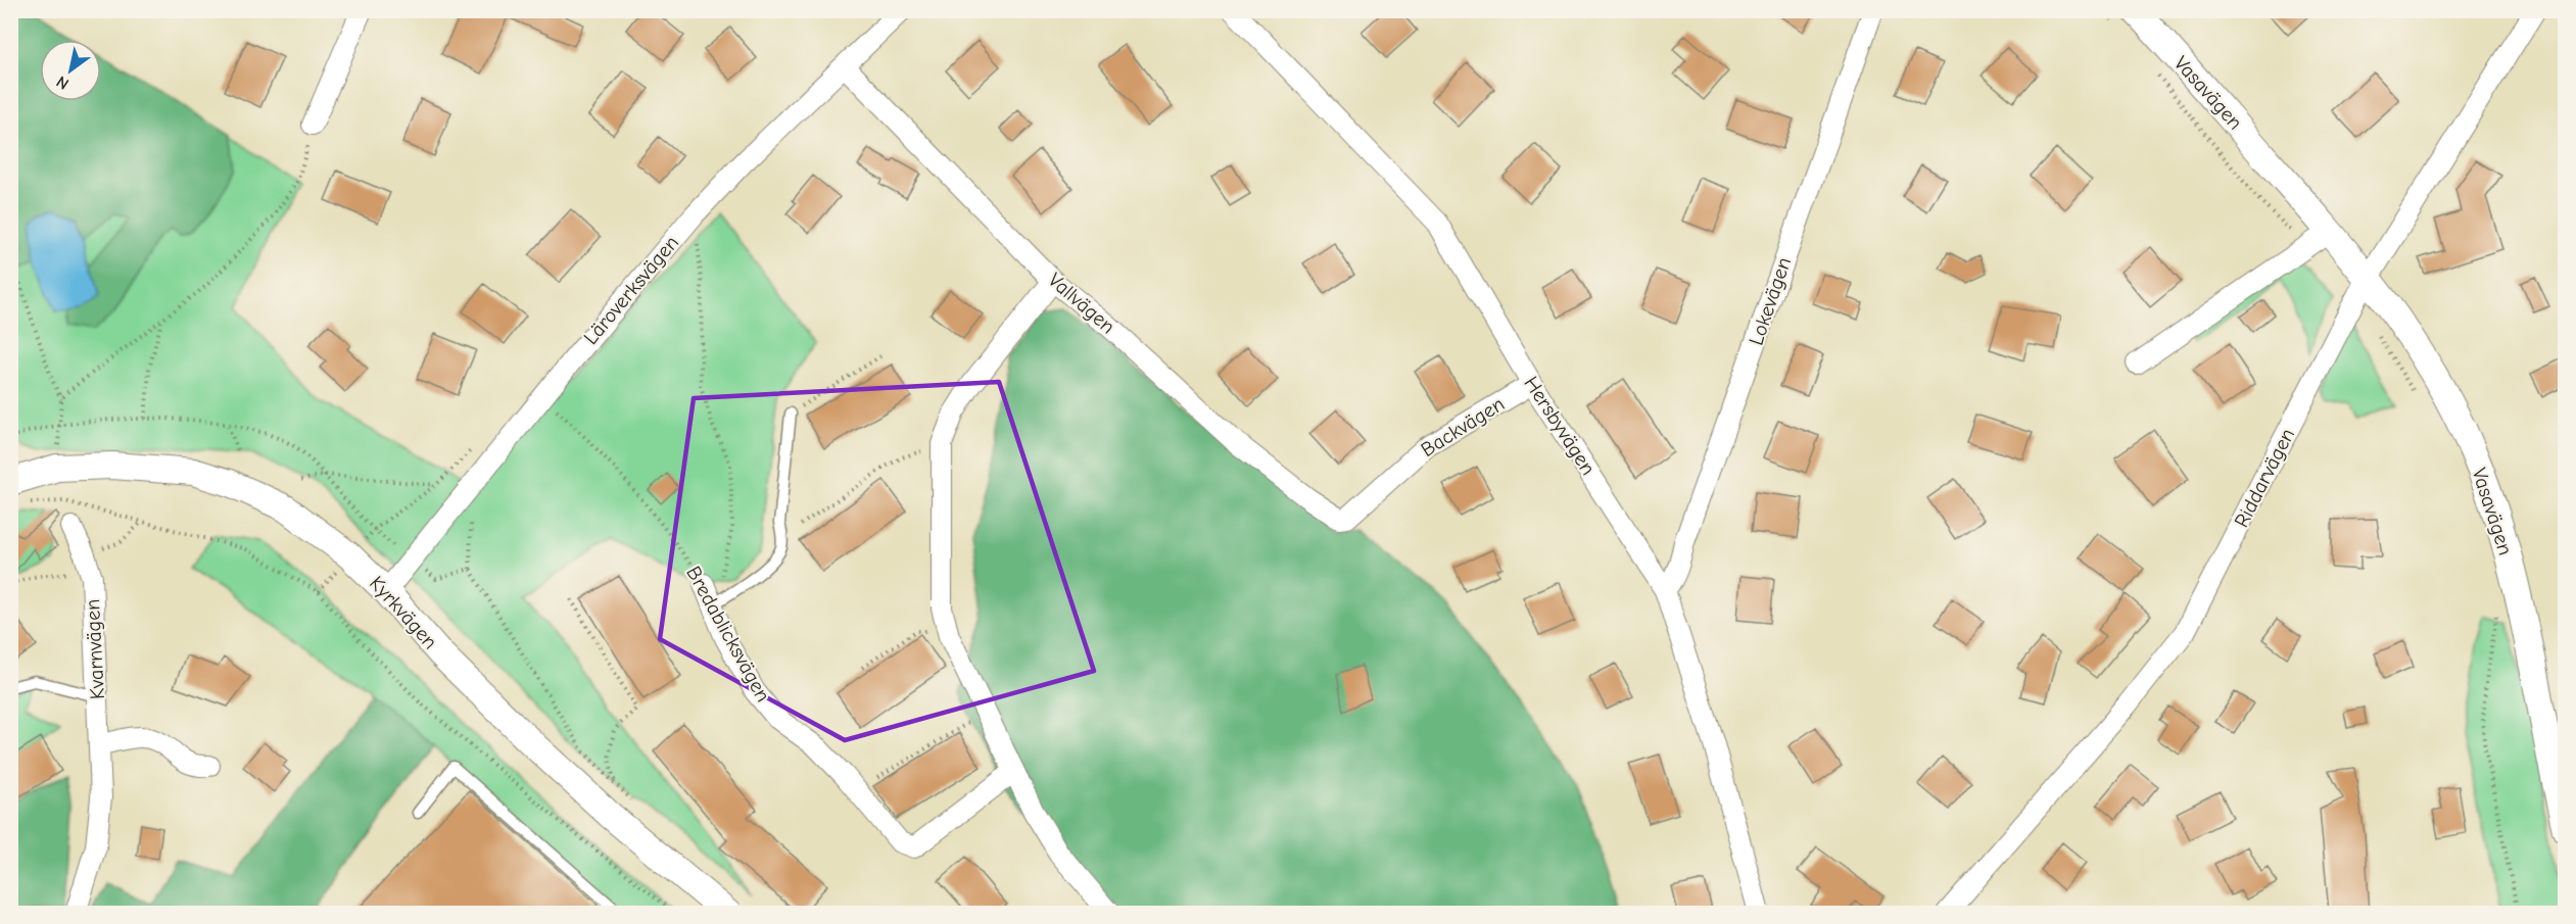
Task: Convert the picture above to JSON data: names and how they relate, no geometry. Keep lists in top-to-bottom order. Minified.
{"streets":{"street":["Vasavägen","Läroverksvägen","Lokevägen","Vallvägen","Hersbyvägen","Backvägen","Riddarvägen","Kyrkvägen","Bredablicksvägen","Kvarnvägen"]},"crossings":[["Vasavägen","Riddarvägen"],["Läroverksvägen","Vallvägen"],["Läroverksvägen","Kyrkvägen"],["Läroverksvägen","Bredablicksvägen"],["Lokevägen","Hersbyvägen"],["Vallvägen","Backvägen"],["Hersbyvägen","Backvägen"]],"north":"bottom left"}
